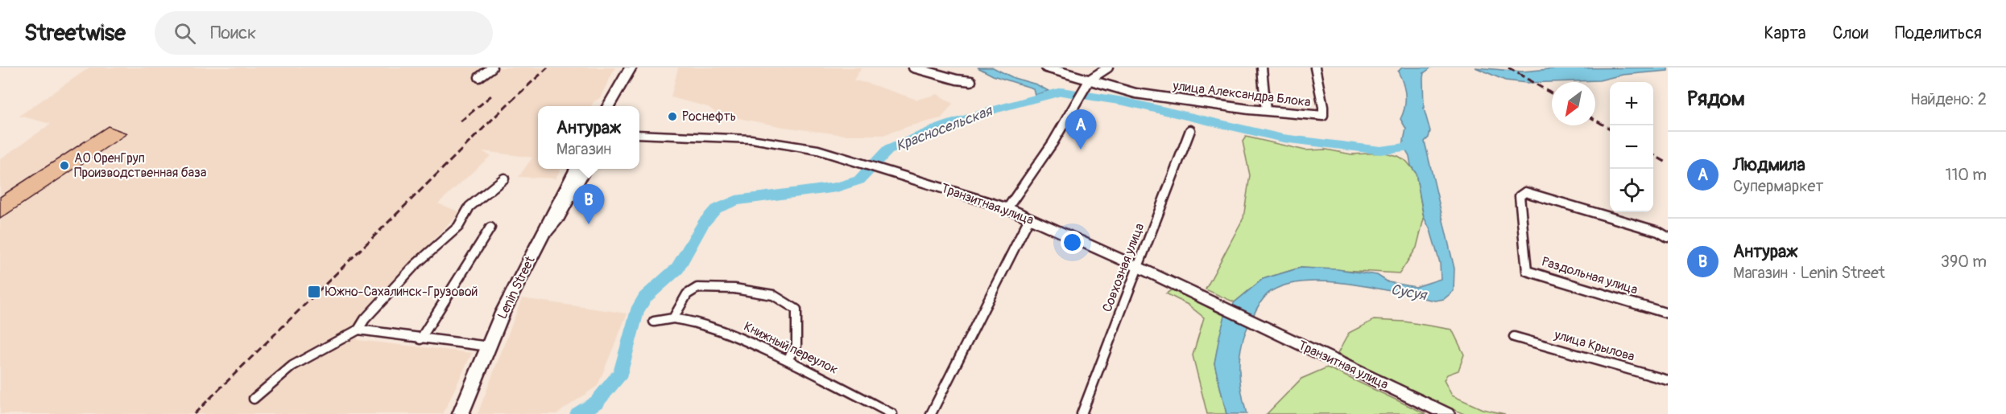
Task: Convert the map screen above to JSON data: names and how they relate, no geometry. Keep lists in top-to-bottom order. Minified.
{"streets":{"main road":["Транзитная улица","Lenin Street"],"street":["улица Александра Блока","Совхозная улица","Раздольная улица","улица Крылова","Книжный переулок"]},"crossings":[["Транзитная улица","Совхозная улица"]],"water":["Красносельская","Сусуя"],"places":{"other":["Роснефть","АО ОренГруп Производственная база"],"transit":["Южно-Сахалинск-Грузовой"]},"north":"bottom left","page":{"header":"Streetwise","search":"Поиск","nav":["Карта","Слои","Поделиться"],"heading":["Рядом","Найдено: 2"],"map_buttons":["+","−"],"popup":["Антураж","Магазин"],"pins":["A","B"],"list":[{"mark":"A","name":"Людмила","note":"Супермаркет","value":"110 m"},{"mark":"B","name":"Антураж","note":"Магазин · Lenin Street","value":"390 m"}]}}
